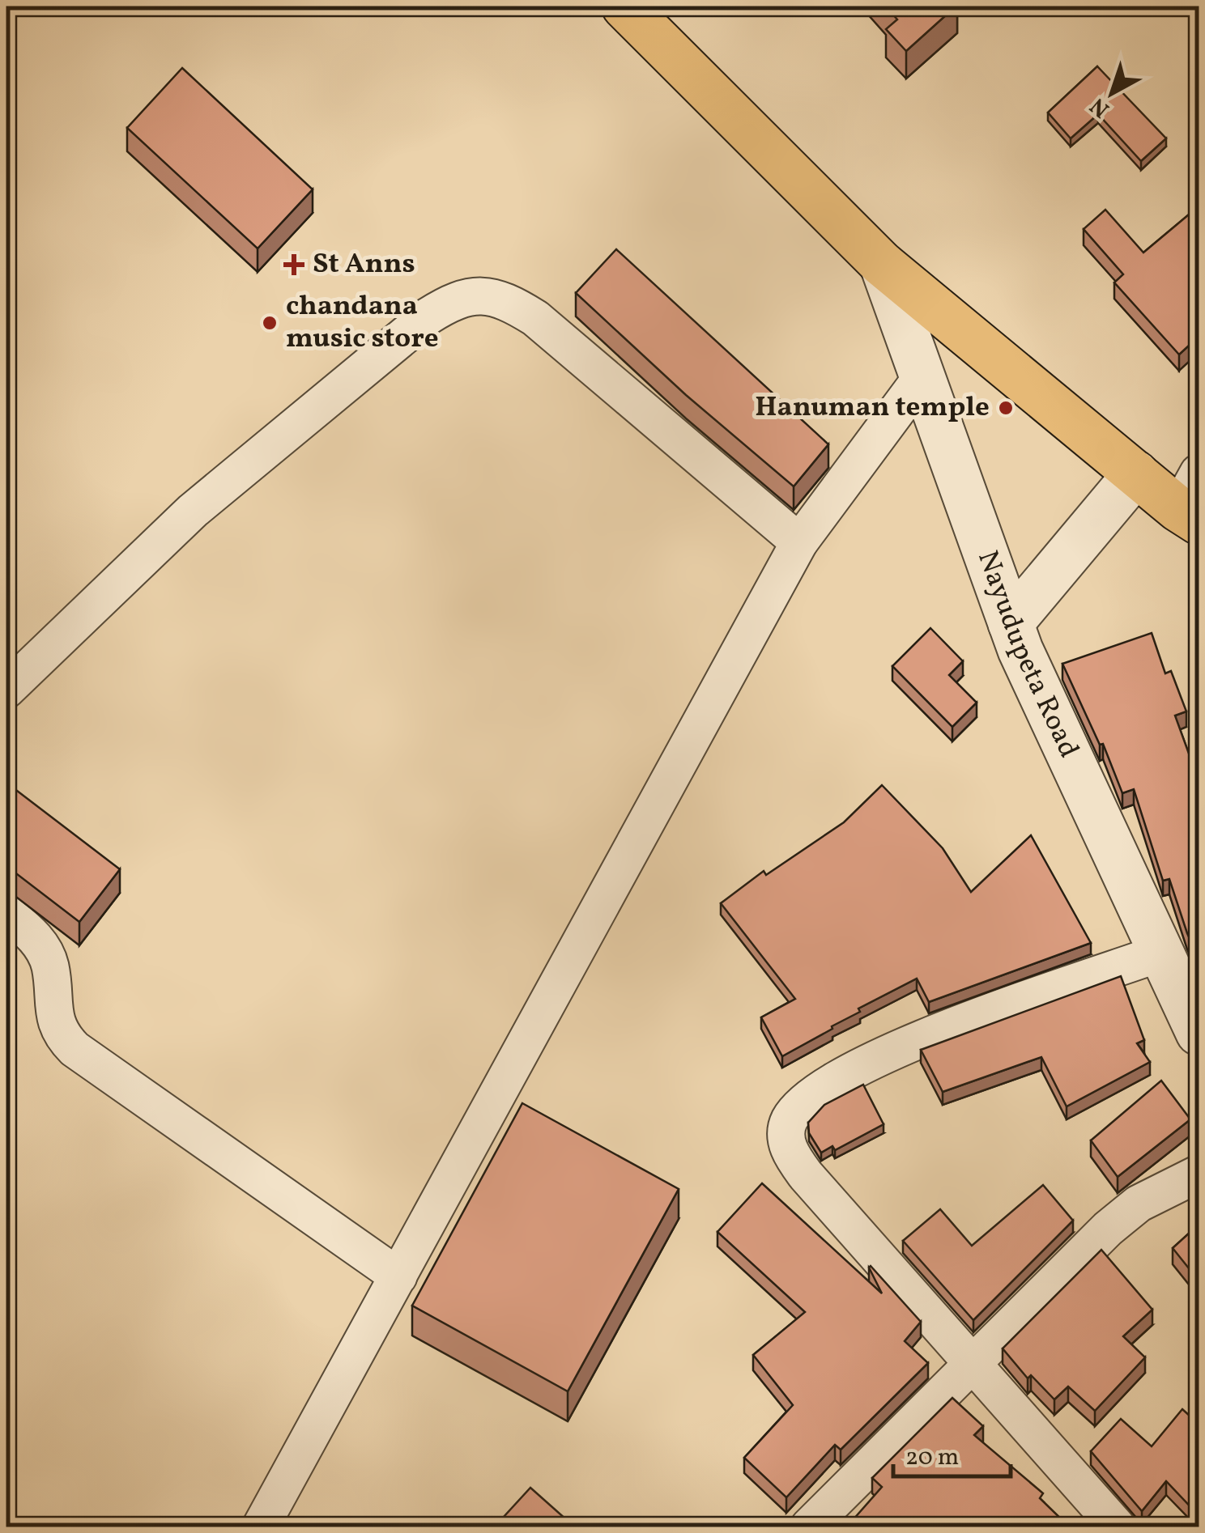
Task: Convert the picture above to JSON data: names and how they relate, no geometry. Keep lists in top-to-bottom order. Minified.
{"streets":{"street":["Nayudupeta Road"]},"places":{"health":["St Anns"],"other":["chandana music store","Hanuman temple"]},"scale_bar":"20 m","north":"bottom left"}
